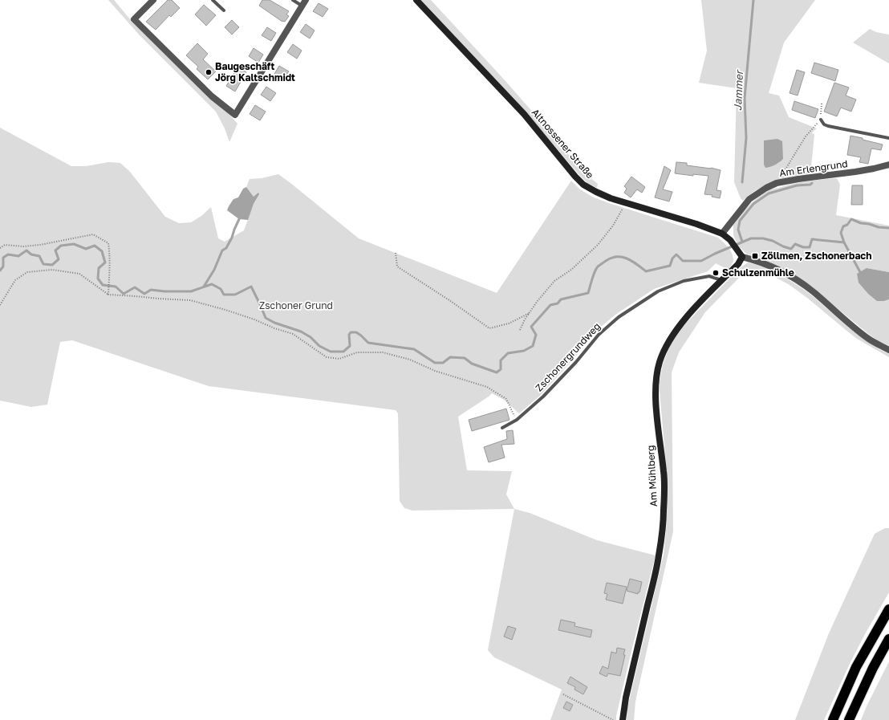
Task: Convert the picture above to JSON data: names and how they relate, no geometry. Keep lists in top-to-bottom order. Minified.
{"streets":{"street":["Altnossener Straße","Am Erlengrund","Am Mühlberg"],"lane":["Zschonergrundweg"]},"crossings":[["Altnossener Straße","Am Erlengrund"],["Altnossener Straße","Am Mühlberg"],["Zschonergrundweg","Am Mühlberg"]],"water":["Jammer"],"parks":["Zschoner Grund"],"places":{"other":["Baugeschäft Jörg Kaltschmidt","Schulzenmühle"],"transit":["Zöllmen, Zschonerbach"]}}
